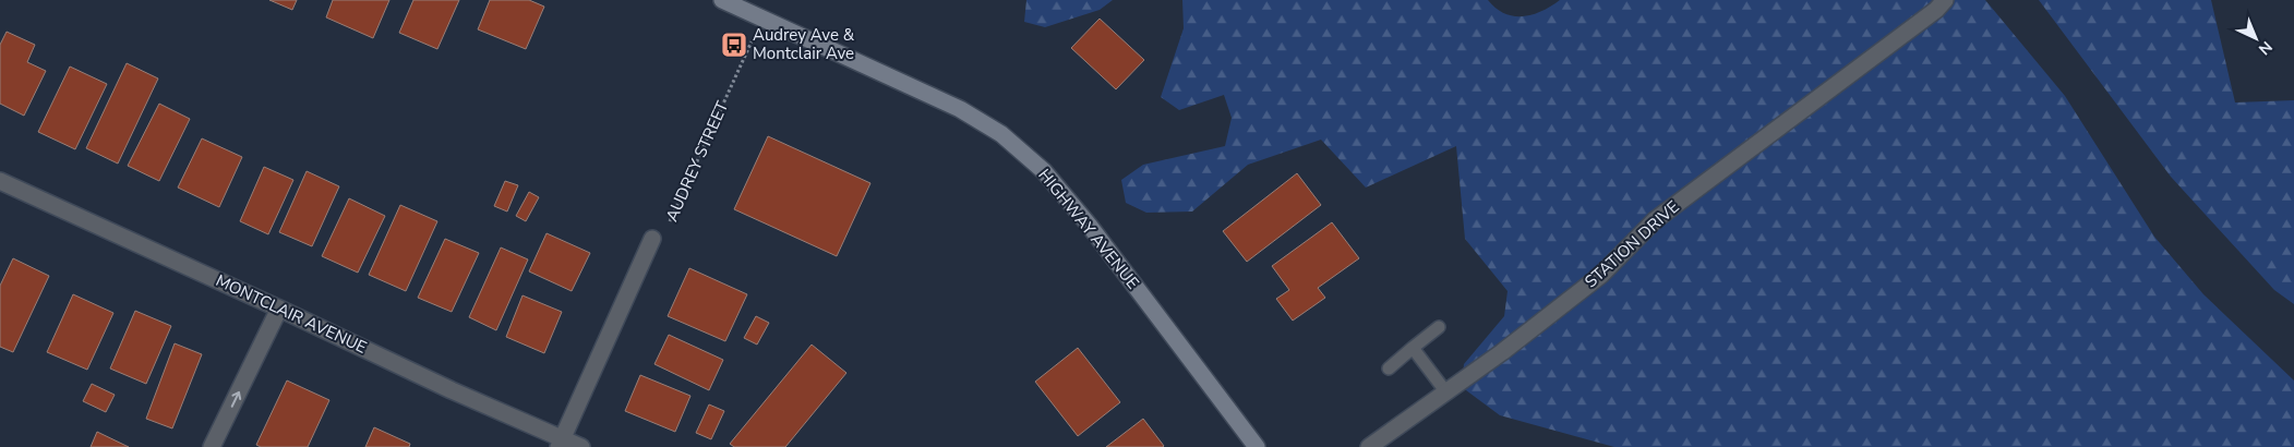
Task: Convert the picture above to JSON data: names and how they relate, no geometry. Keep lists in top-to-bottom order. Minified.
{"streets":{"main road":["HIGHWAY AVENUE"],"street":["AUDREY STREET","STATION DRIVE","MONTCLAIR AVENUE"]},"crossings":[["AUDREY STREET","HIGHWAY AVENUE"],["AUDREY STREET","MONTCLAIR AVENUE"]],"places":{"bus stop":["Audrey Ave & Montclair Ave"]},"north":"bottom right"}
